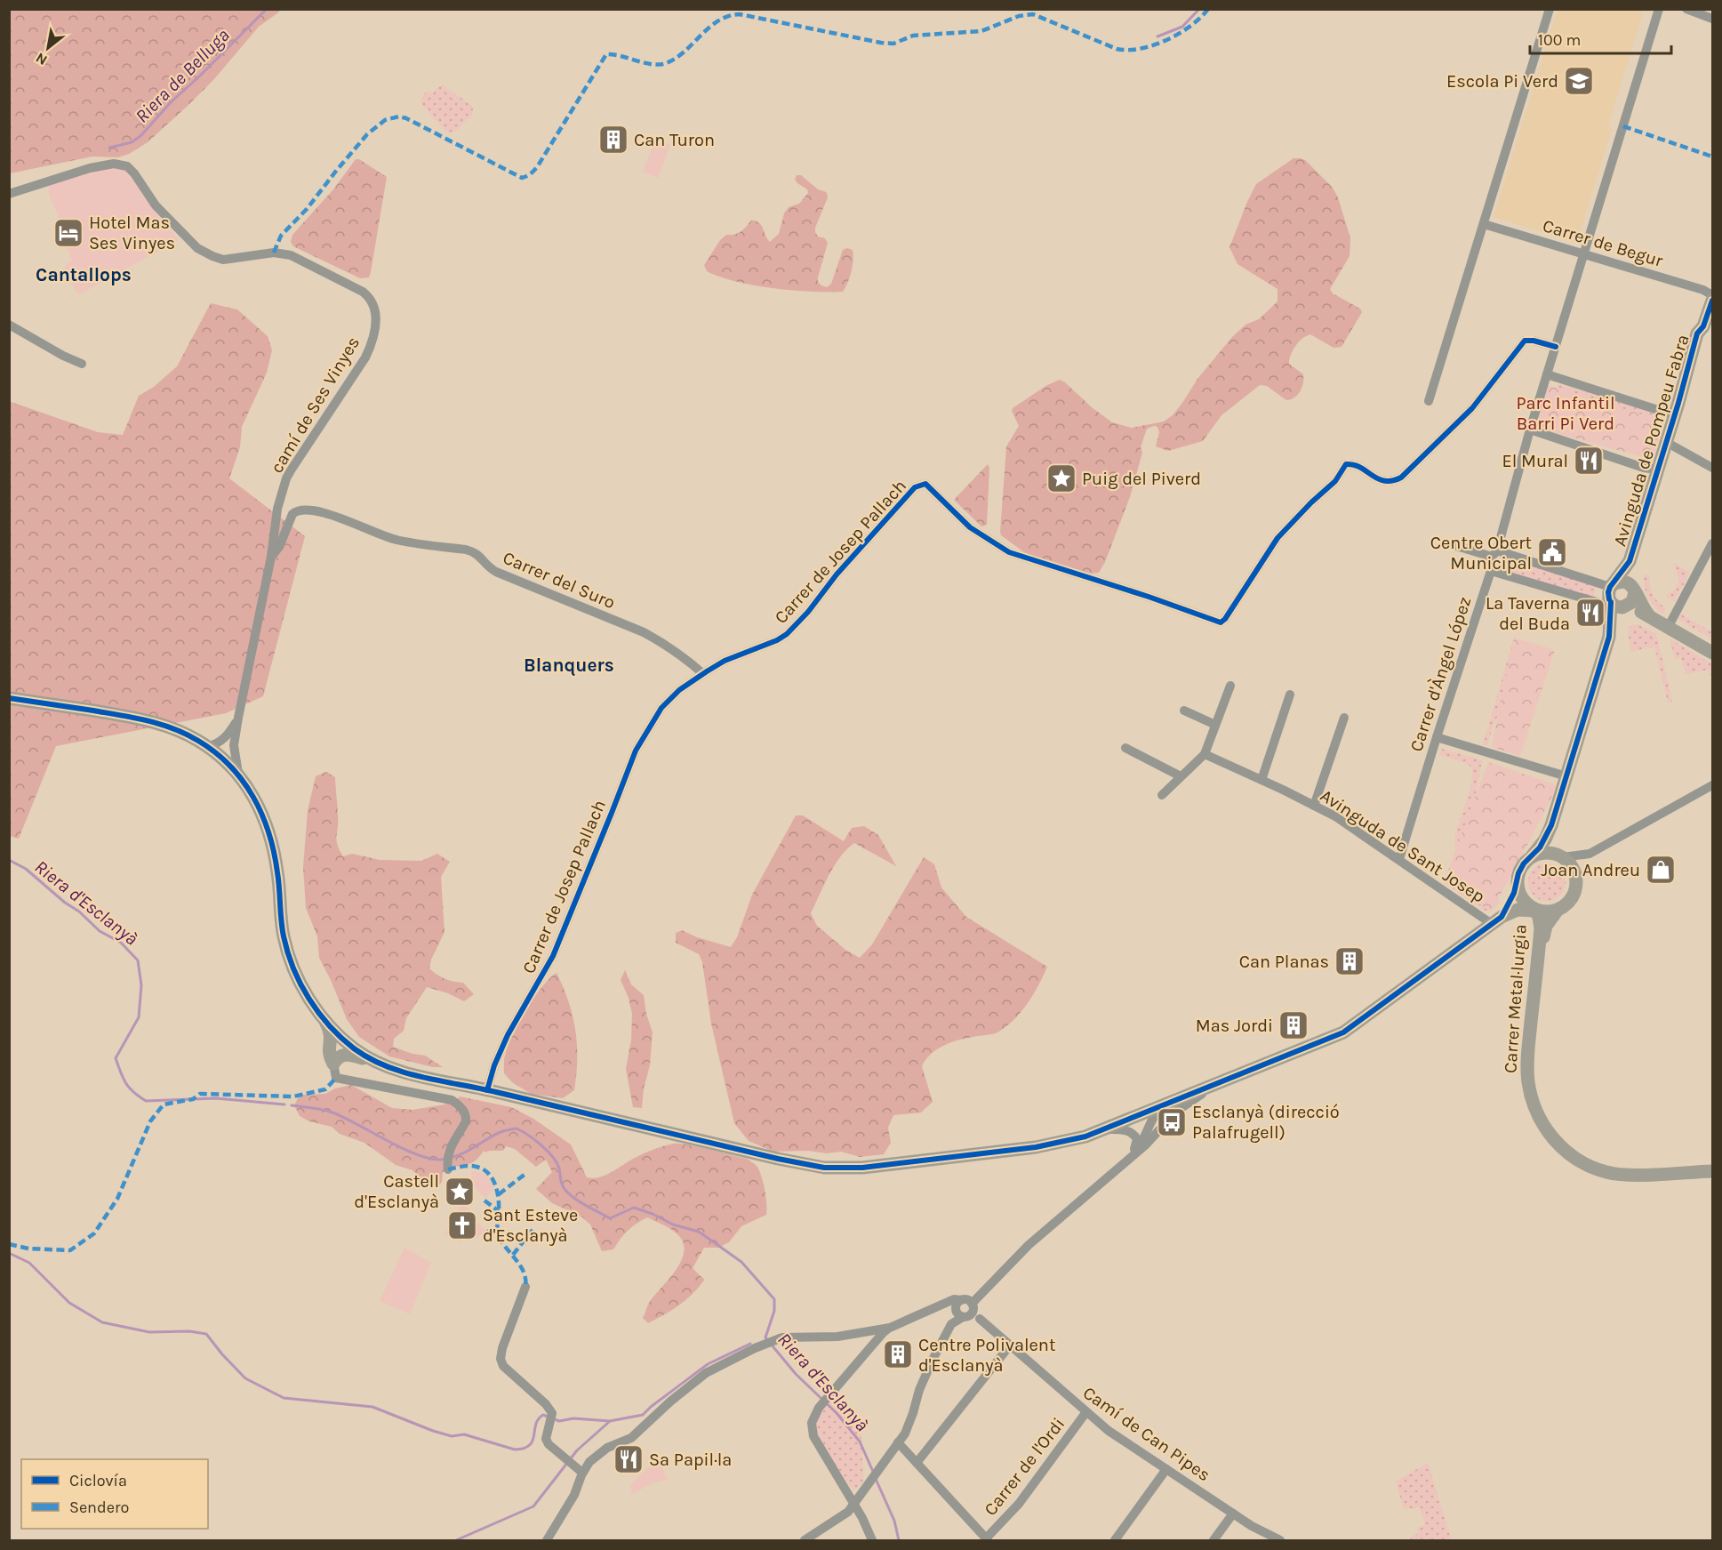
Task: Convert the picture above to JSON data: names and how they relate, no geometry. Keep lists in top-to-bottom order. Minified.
{"streets":{"street":["Carrer de Begur","camí de Ses Vinyes","Avinguda de Pompeu Fabra","Carrer de Josep Pallach","Carrer del Suro","Carrer d'Àngel López","Avinguda de Sant Josep","Carrer Metal·lurgia","Camí de Can Pipes","Carrer de l'Ordi"]},"crossings":[["Carrer de Begur","Carrer d'Àngel López"],["camí de Ses Vinyes","Carrer del Suro"],["Carrer de Josep Pallach","Carrer del Suro"],["Carrer de Josep Pallach","Carrer d'Àngel López"],["Carrer d'Àngel López","Avinguda de Sant Josep"],["Camí de Can Pipes","Carrer de l'Ordi"]],"districts":["Cantallops","Blanquers"],"water":["Riera de Belluga","Riera d'Esclanyà"],"parks":["Parc Infantil Barri Pi Verd"],"places":{"school or university":["Escola Pi Verd"],"building":["Can Turon","Can Planas","Mas Jordi","Centre Polivalent d'Esclanyà"],"hotel":["Hotel Mas Ses Vinyes"],"restaurant":["El Mural","La Taverna del Buda","Sa Papil·la"],"place":["Puig del Piverd","Castell d'Esclanyà"],"public building":["Centre Obert Municipal"],"shop":["Joan Andreu"],"bus stop":["Esclanyà (direcció Palafrugell)"],"church":["Sant Esteve d'Esclanyà"]},"legend":["Ciclovía","Sendero"],"scale_bar":"100 m","north":"bottom left"}
